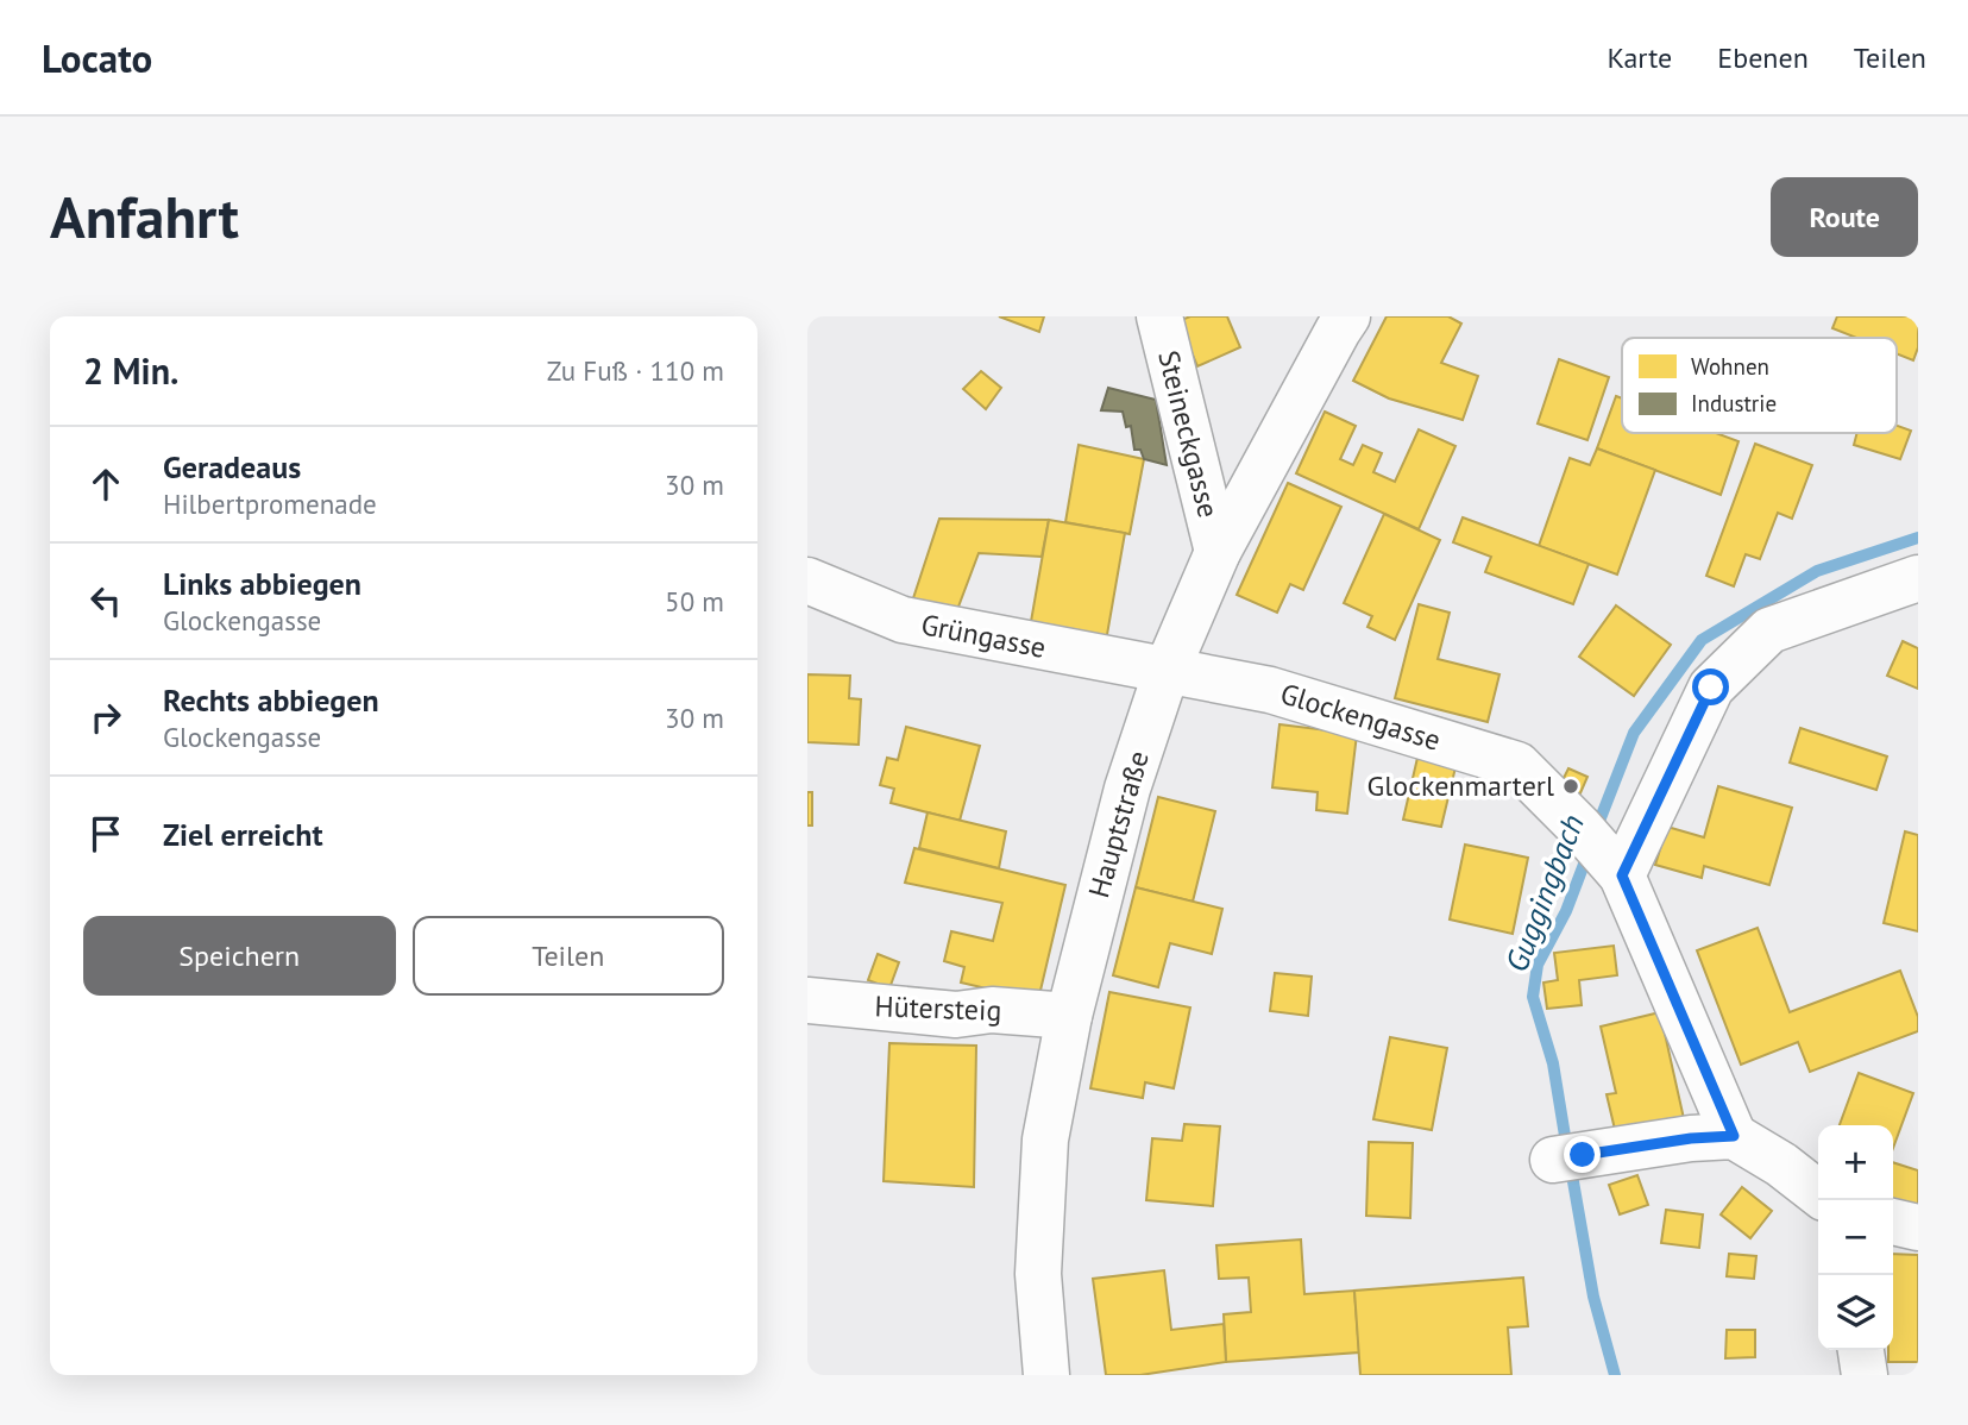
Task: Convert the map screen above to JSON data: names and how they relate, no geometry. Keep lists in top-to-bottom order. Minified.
{"streets":{"street":["Steineckgasse","Grüngasse","Glockengasse","Hauptstraße","Hütersteig"]},"crossings":[["Steineckgasse","Hauptstraße"],["Grüngasse","Glockengasse"],["Grüngasse","Hauptstraße"],["Glockengasse","Hauptstraße"],["Hauptstraße","Hütersteig"]],"water":["Guggingbach"],"places":["Glockenmarterl"],"legend":["Wohnen","Industrie"],"page":{"header":"Locato","nav":["Karte","Ebenen","Teilen"],"buttons":["Route",["Speichern","Teilen"]],"title":"Anfahrt","heading":["2 Min.","Zu Fuß · 110 m"],"list":[["Geradeaus","Hilbertpromenade","30 m"],["Links abbiegen","Glockengasse","50 m"],["Rechts abbiegen","Glockengasse","30 m"],"Ziel erreicht"],"map_buttons":["+","−"]}}
